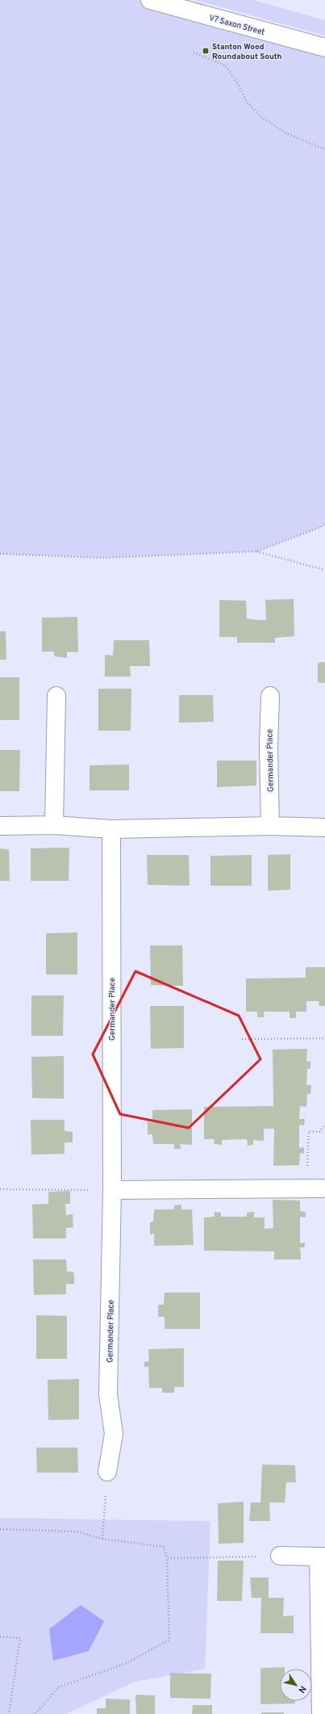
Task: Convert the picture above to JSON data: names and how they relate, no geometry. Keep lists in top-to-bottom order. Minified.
{"streets":{"street":["V7 Saxon Street","Germander Place"]},"places":{"transit":["Stanton Wood Roundabout South"]},"north":"bottom right"}
